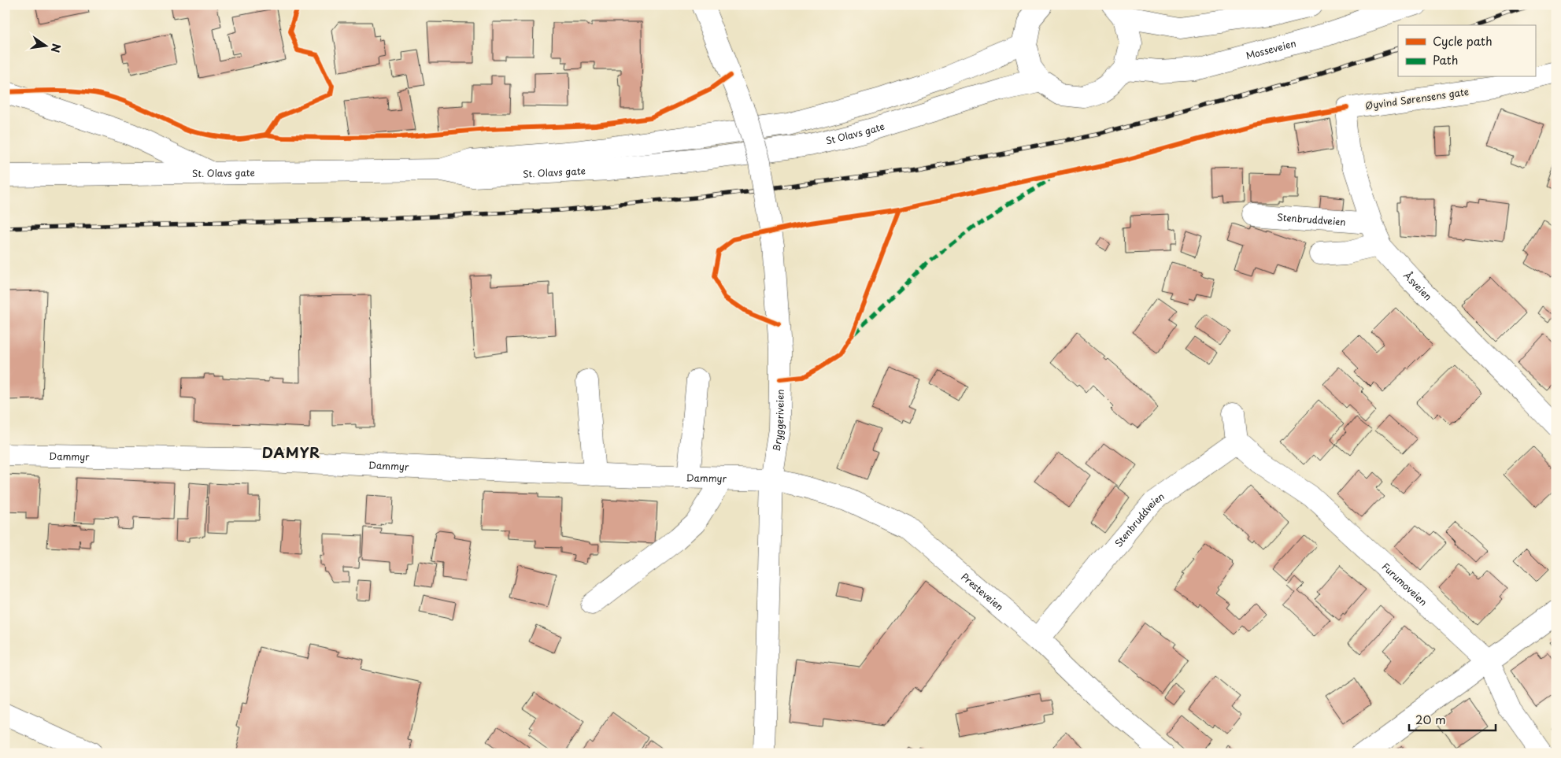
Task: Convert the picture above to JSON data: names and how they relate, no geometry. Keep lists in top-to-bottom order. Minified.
{"streets":{"main road":["Mosseveien","Øyvind Sørensens gate","St Olavs gate","St. Olavs gate","Stenbruddveien","Åsveien","Bryggeriveien","Dammyr","Furumoveien","Presteveien"]},"crossings":[["Øyvind Sørensens gate","Åsveien"],["St Olavs gate","St. Olavs gate"],["Stenbruddveien","Åsveien"],["Stenbruddveien","Furumoveien"],["Stenbruddveien","Presteveien"],["Bryggeriveien","Dammyr"],["Bryggeriveien","Presteveien"],["Dammyr","Presteveien"]],"districts":["DAMYR"],"legend":["Cycle path","Path"],"scale_bar":"20 m","north":"right"}
